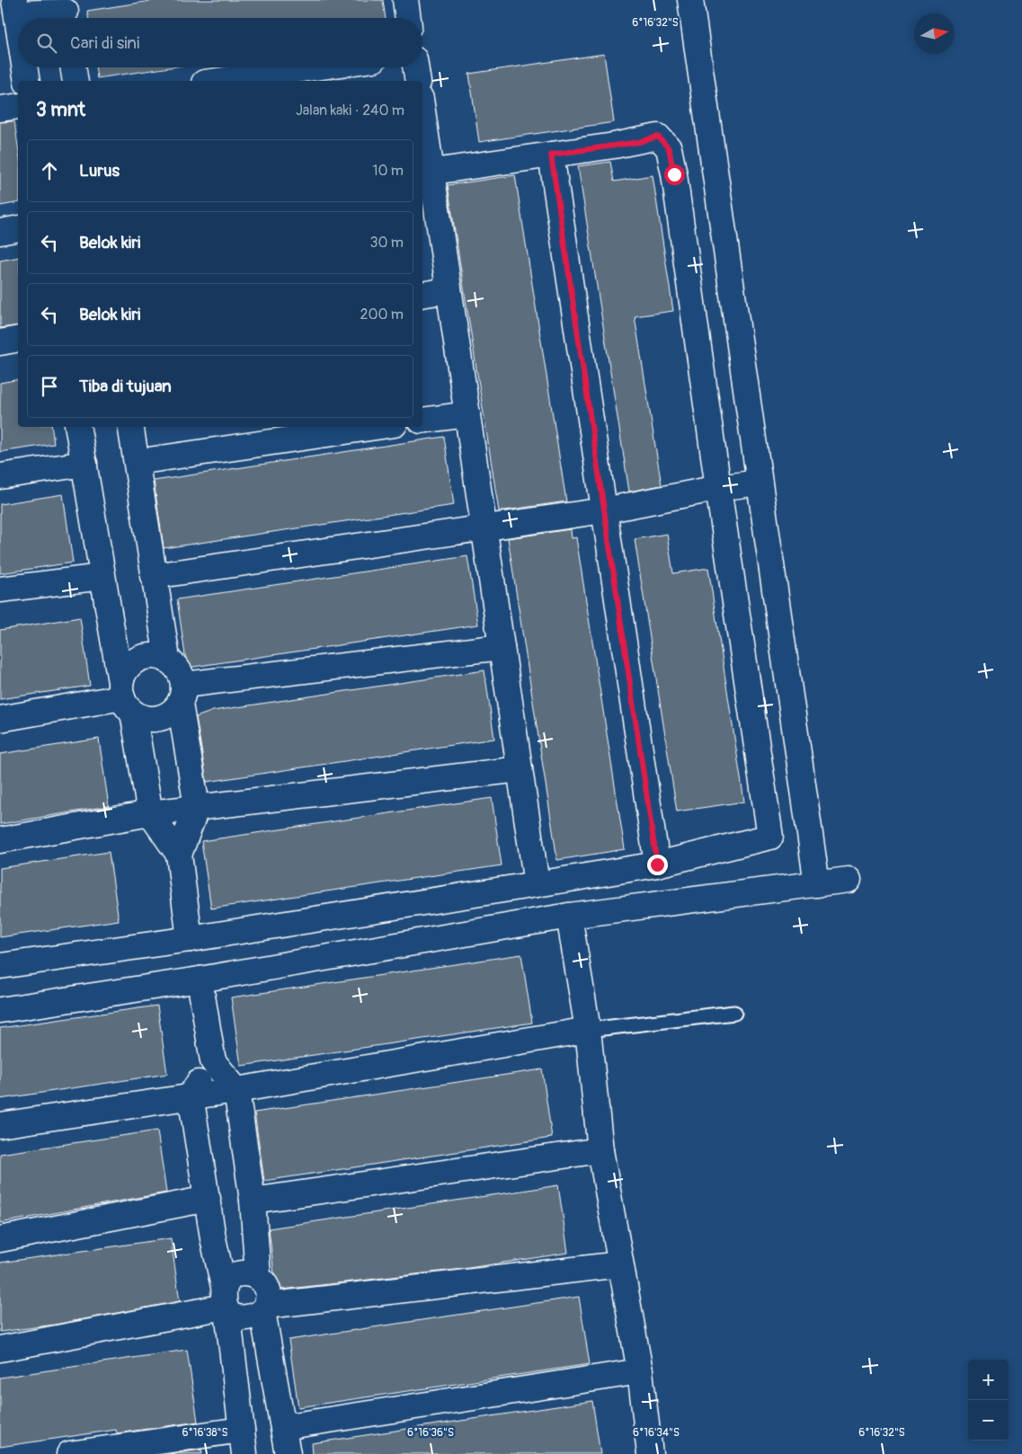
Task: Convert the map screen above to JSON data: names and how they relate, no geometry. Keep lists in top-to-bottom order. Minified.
{"north":"right","page":{"search":"Cari di sini","heading":["3 mnt","Jalan kaki · 240 m"],"list":[["Lurus","10 m"],["Belok kiri","30 m"],["Belok kiri","200 m"],"Tiba di tujuan"],"map_buttons":["+","−"]},"coordinates":["6°16'32\"S","6°16'38\"S","6°16'36\"S","6°16'34\"S"]}
